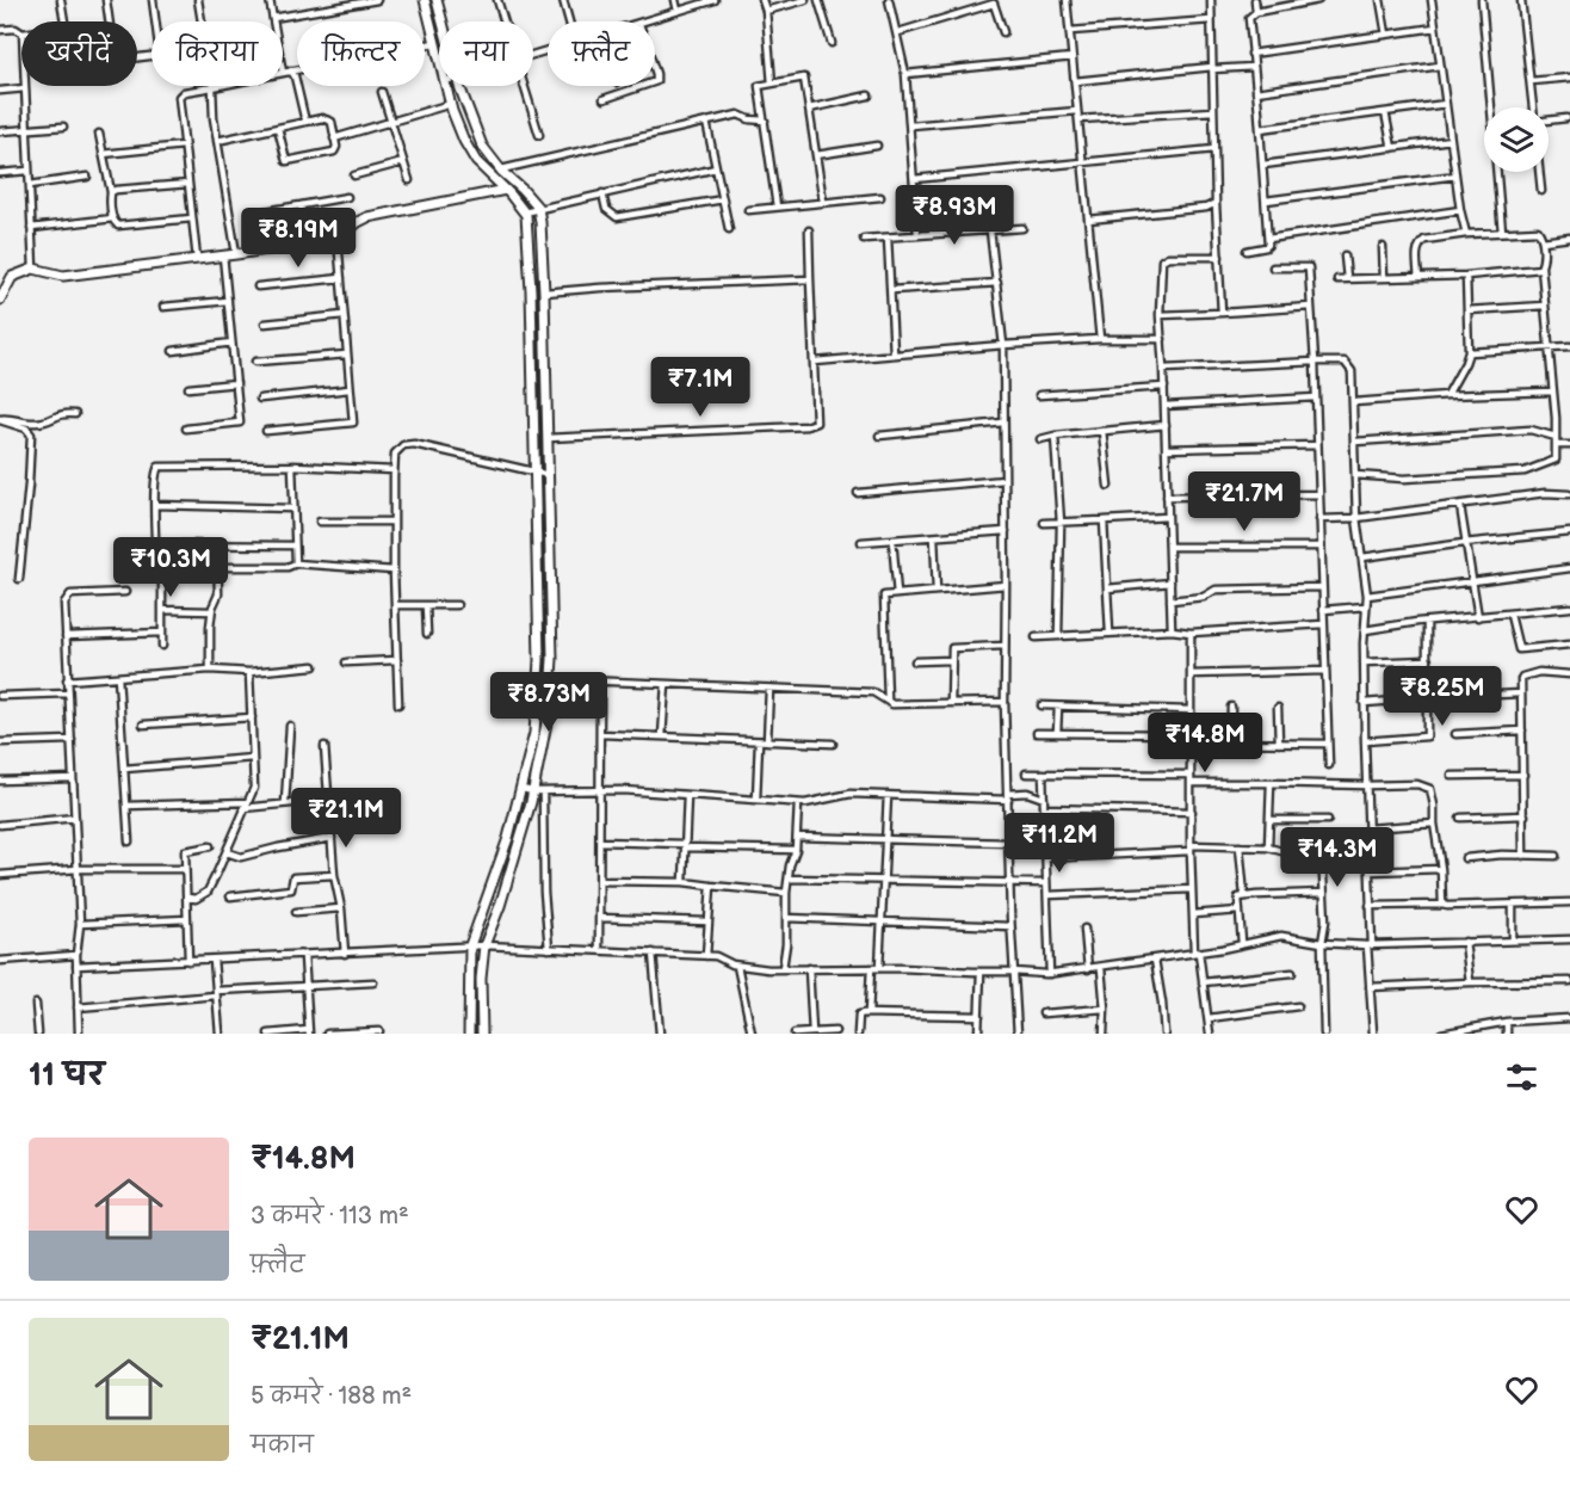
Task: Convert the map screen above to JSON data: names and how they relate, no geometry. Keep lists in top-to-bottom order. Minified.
{"page":{"chip":["खरीदें","किराया","फ़िल्टर","नया","फ़्लैट"],"price":["₹8.93M","₹8.19M","₹7.1M","₹21.7M","₹10.3M","₹8.25M","₹8.73M","₹14.8M","₹21.1M","₹11.2M","₹14.3M"],"heading":"11 घर","list":[{"name":"₹14.8M","note":"3 कमरे · 113 m² · फ़्लैट"},{"name":"₹21.1M","note":"5 कमरे · 188 m² · मकान"}]}}
